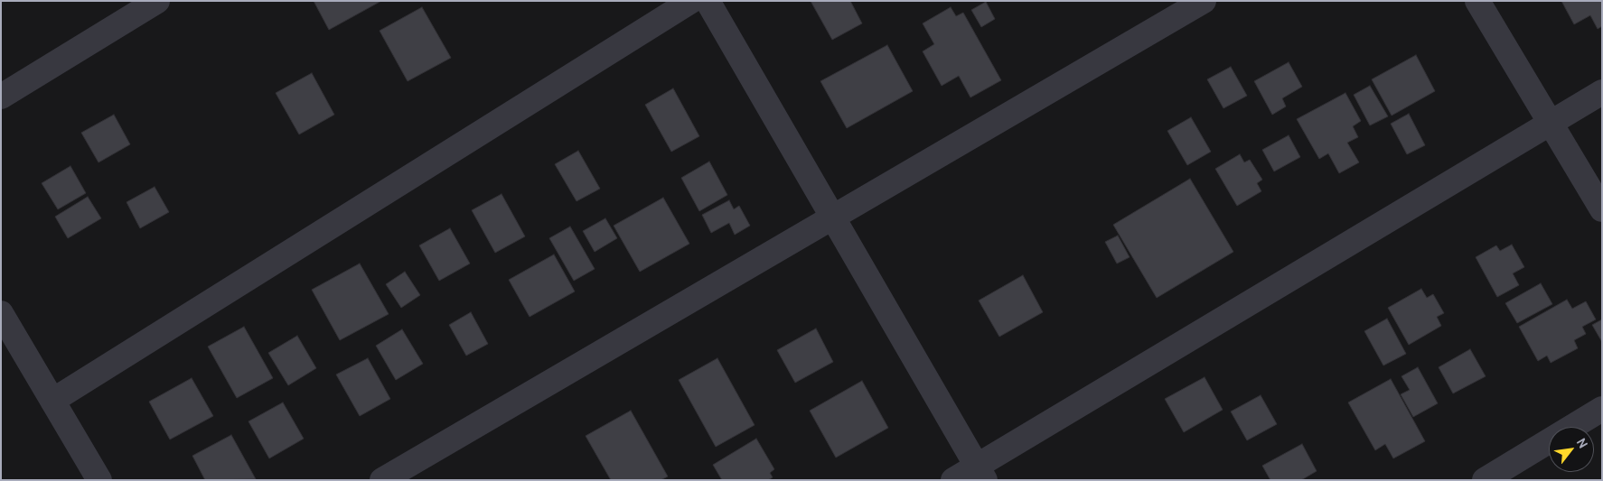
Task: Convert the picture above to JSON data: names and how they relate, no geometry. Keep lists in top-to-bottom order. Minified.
{"north":"top right"}
